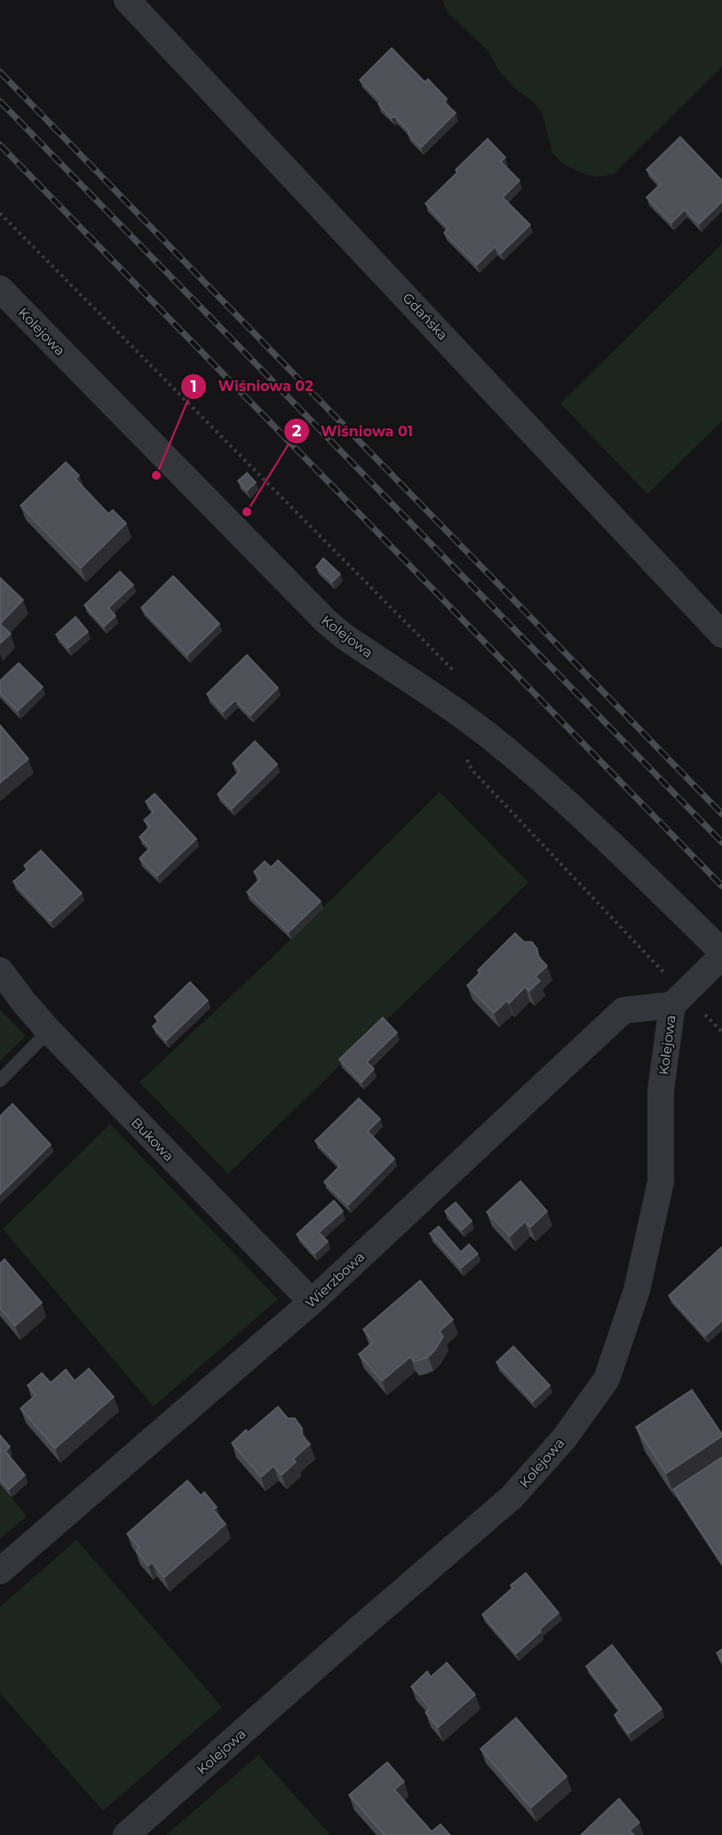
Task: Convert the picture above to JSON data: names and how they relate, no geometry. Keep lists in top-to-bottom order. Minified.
{"streets":{"street":["Gdańska","Kolejowa","Bukowa","Wierzbowa"]},"crossings":[["Kolejowa","Wierzbowa"],["Bukowa","Wierzbowa"]],"places":["Wiśniowa 02","Wiśniowa 01"]}
